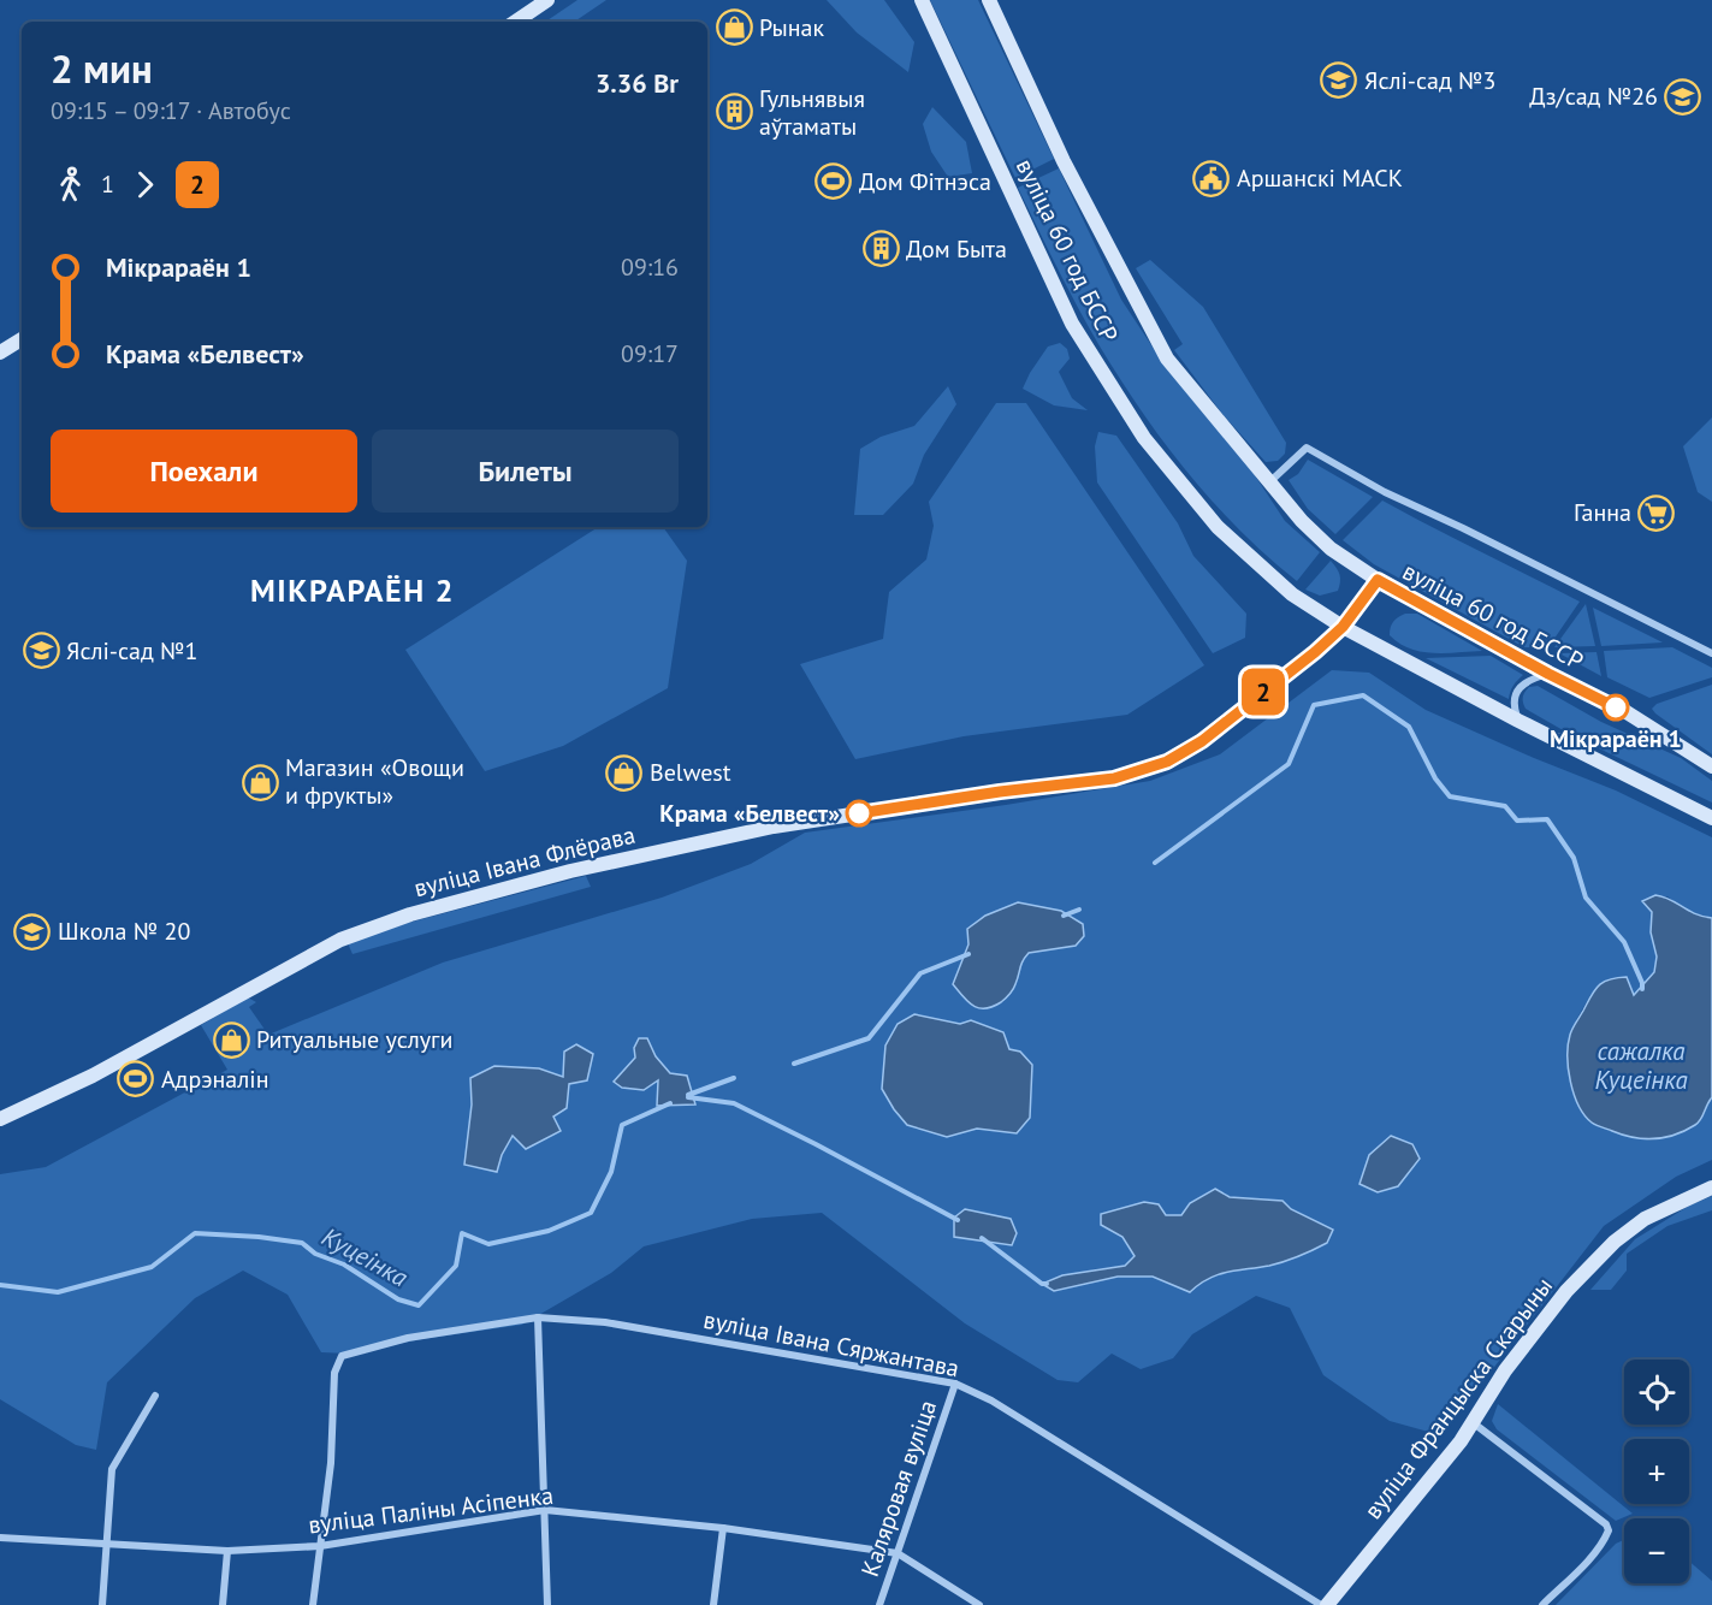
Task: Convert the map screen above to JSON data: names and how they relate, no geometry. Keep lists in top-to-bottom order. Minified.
{"streets":{"main road":["вуліца 60 год БССР","вуліца Івана Флёрава","вуліца Францыска Скарыны"],"street":["вуліца Івана Сяржантава","Каляровая вуліца","вуліца Паліны Асіпенка"]},"crossings":[["вуліца 60 год БССР","вуліца Івана Флёрава"],["вуліца Івана Сяржантава","вуліца Францыска Скарыны"],["вуліца Івана Сяржантава","Каляровая вуліца"],["вуліца Івана Сяржантава","вуліца Паліны Асіпенка"],["Каляровая вуліца","вуліца Паліны Асіпенка"]],"districts":["МІКРАРАЁН 2"],"water":["сажалка Куцеінка","Куцеінка"],"places":{"shop":["Рынак","Belwest","Магазин «Овощи и фрукты»","Ритуальные услуги"],"school or university":["Яслі-сад №3","Дз/сад №26","Яслі-сад №1","Школа № 20"],"building":["Гульнявыя аўтаматы","Дом Быта"],"public building":["Аршанскі МАСК"],"sports":["Дом Фітнэса","Адрэналін"],"supermarket":["Ганна"],"other":["Мікрараён 1","Крама «Белвест»"]},"lines":["bus line 2"],"page":{"on_map":"2","heading":["2 мин","09:15 – 09:17 · Автобус","3.36 Br"],"legs":["1","2"],"list":[{"name":"Мікрараён 1","value":"09:16"},{"name":"Крама «Белвест»","value":"09:17"}],"buttons":["Поехали","Билеты"],"map_buttons":["+","−"]}}
